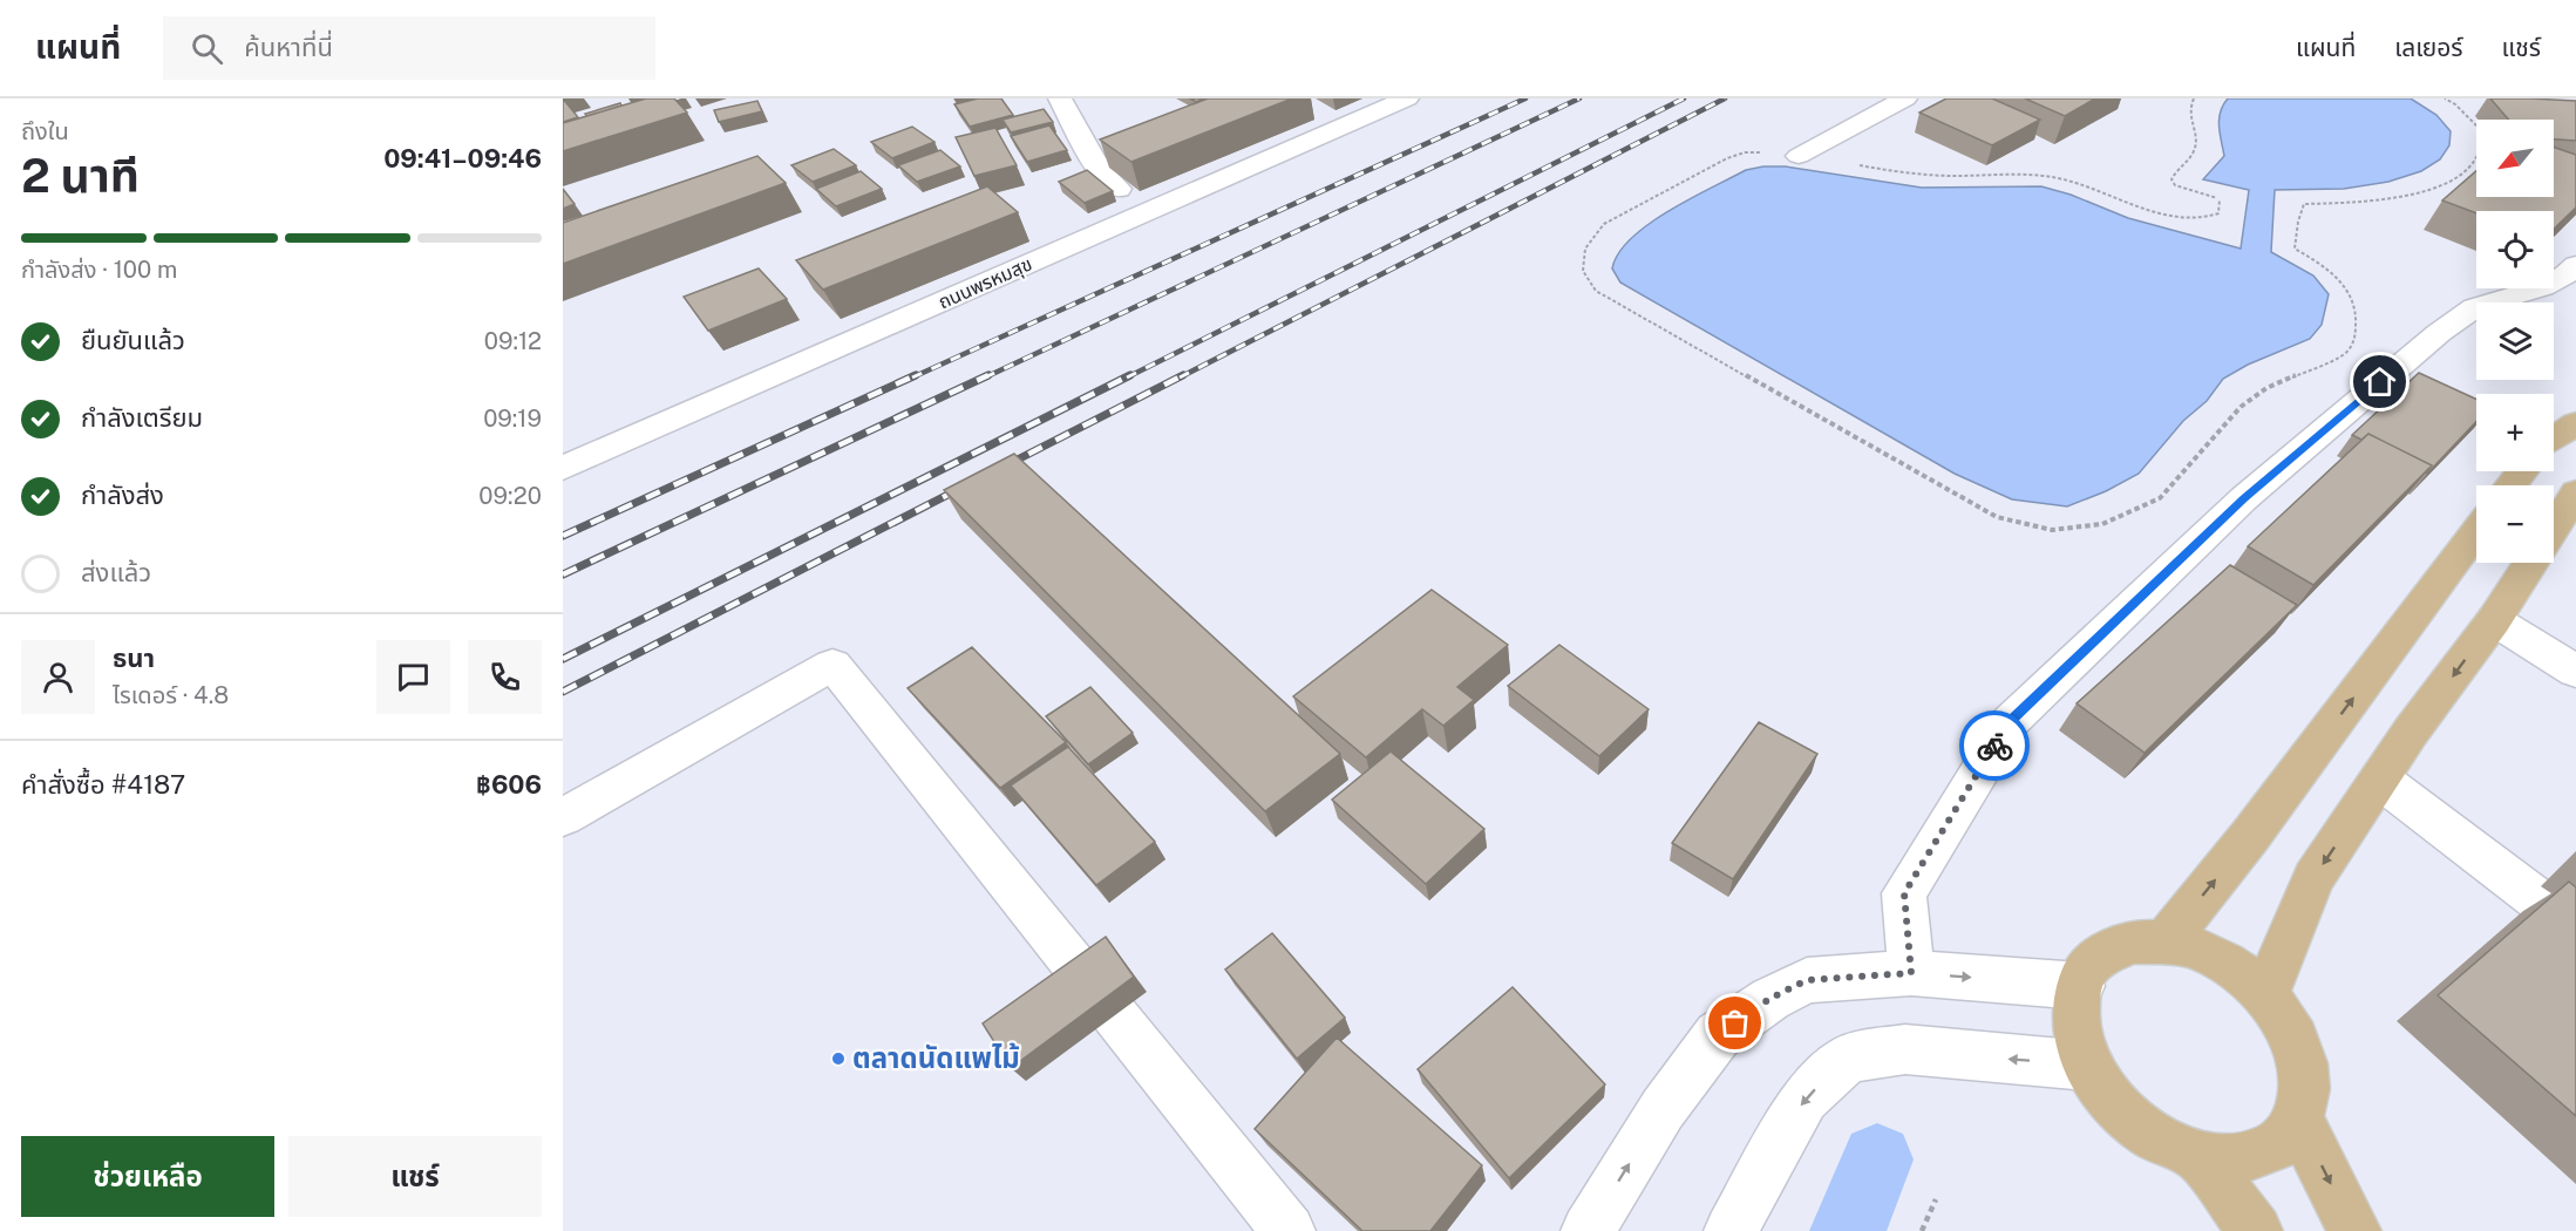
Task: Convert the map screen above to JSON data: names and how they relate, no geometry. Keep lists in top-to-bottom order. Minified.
{"streets":{"street":["ถนนพรหมสุข"]},"places":["ตลาดนัดแพไม้"],"north":"bottom left","page":{"header":"แผนที่","search":"ค้นหาที่นี่","nav":["แผนที่","เลเยอร์","แชร์"],"heading":["2 นาที","ถึงใน","09:41–09:46"],"panel":["ธนา","ไรเดอร์ · 4.8","คำสั่งซื้อ #4187","฿606"],"map_buttons":["+","−"],"bar":"กำลังส่ง · 100 m","list":[["ยืนยันแล้ว","09:12"],["กำลังเตรียม","09:19"],["กำลังส่ง","09:20"],"ส่งแล้ว"],"buttons":["ช่วยเหลือ","แชร์"]}}
